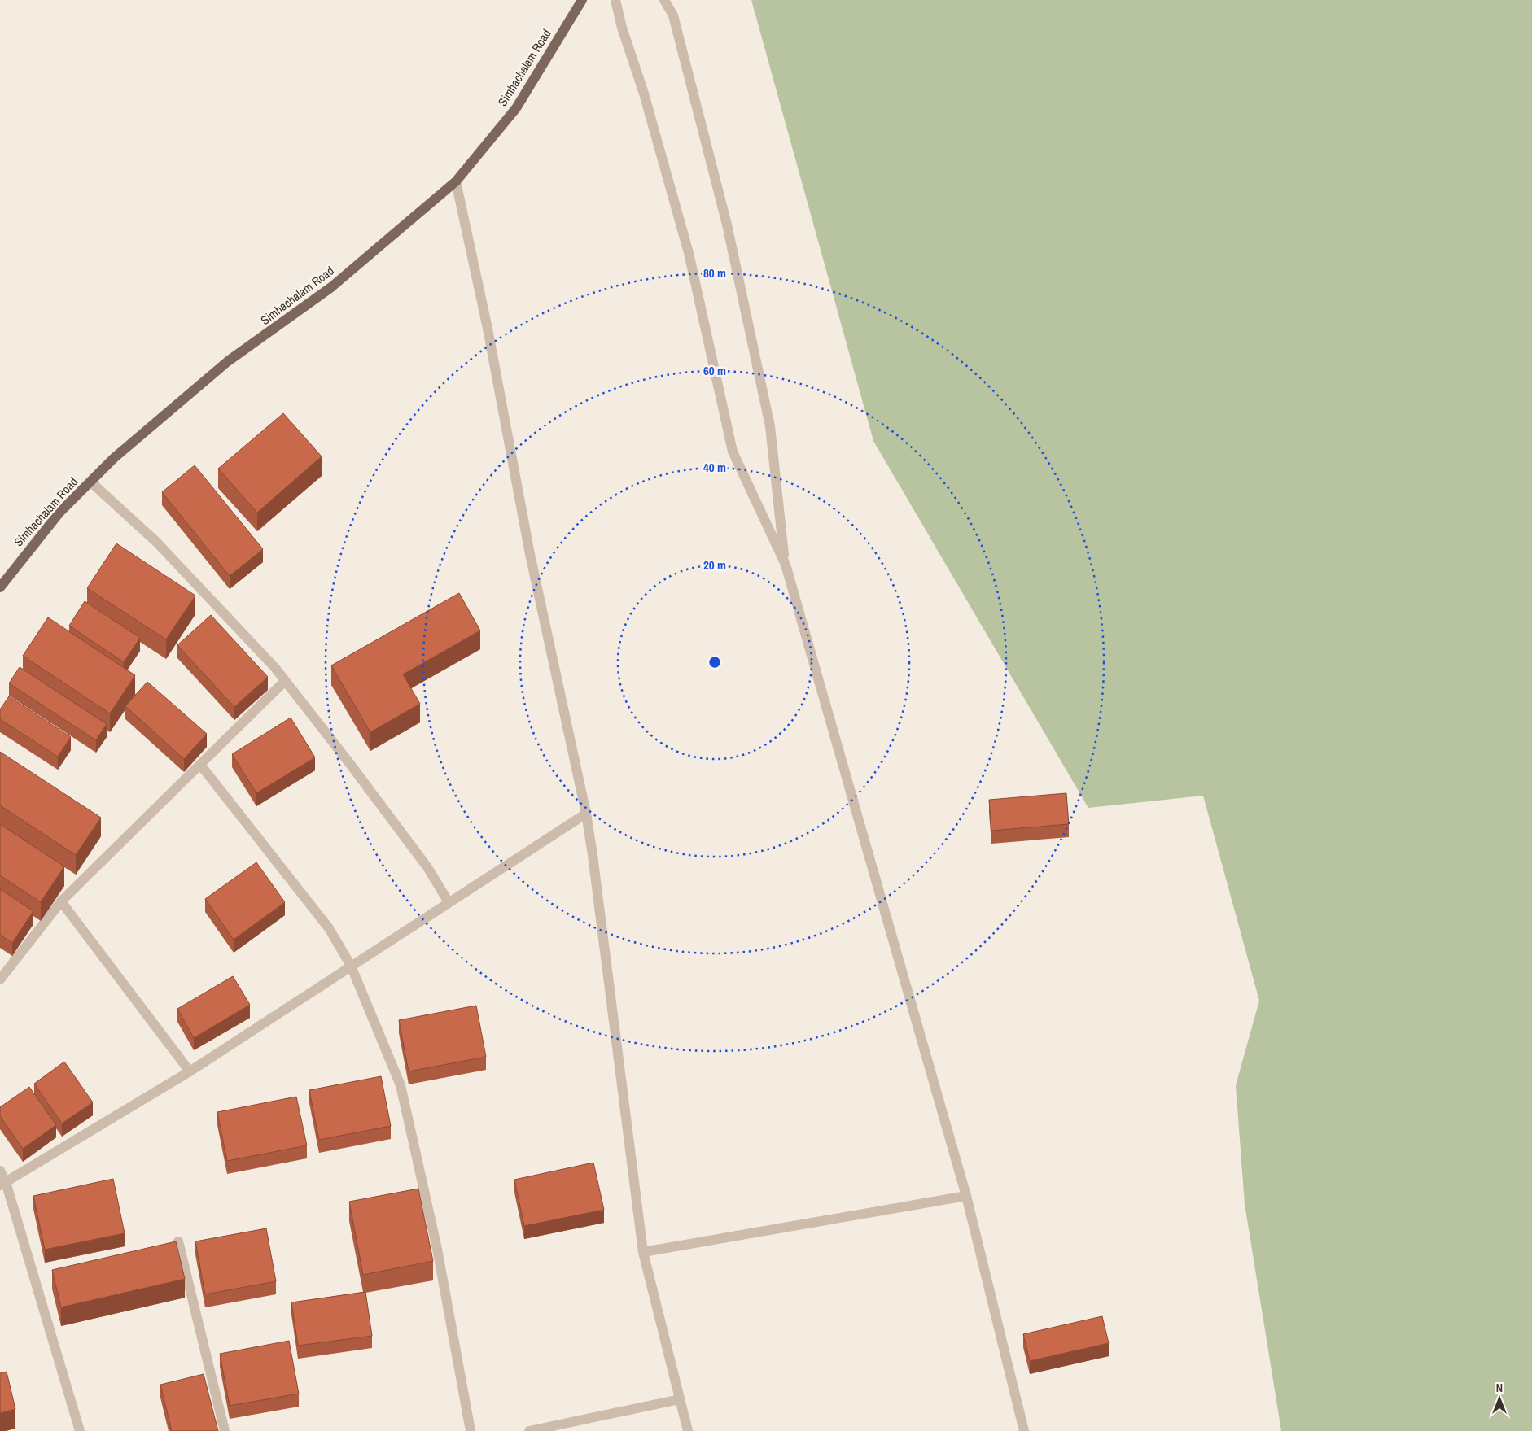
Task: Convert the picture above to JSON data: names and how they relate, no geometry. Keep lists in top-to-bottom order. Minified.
{"streets":{"main road":["Simhachalam Road"]},"north":"top","rings":["80 m","60 m","40 m","20 m"]}
